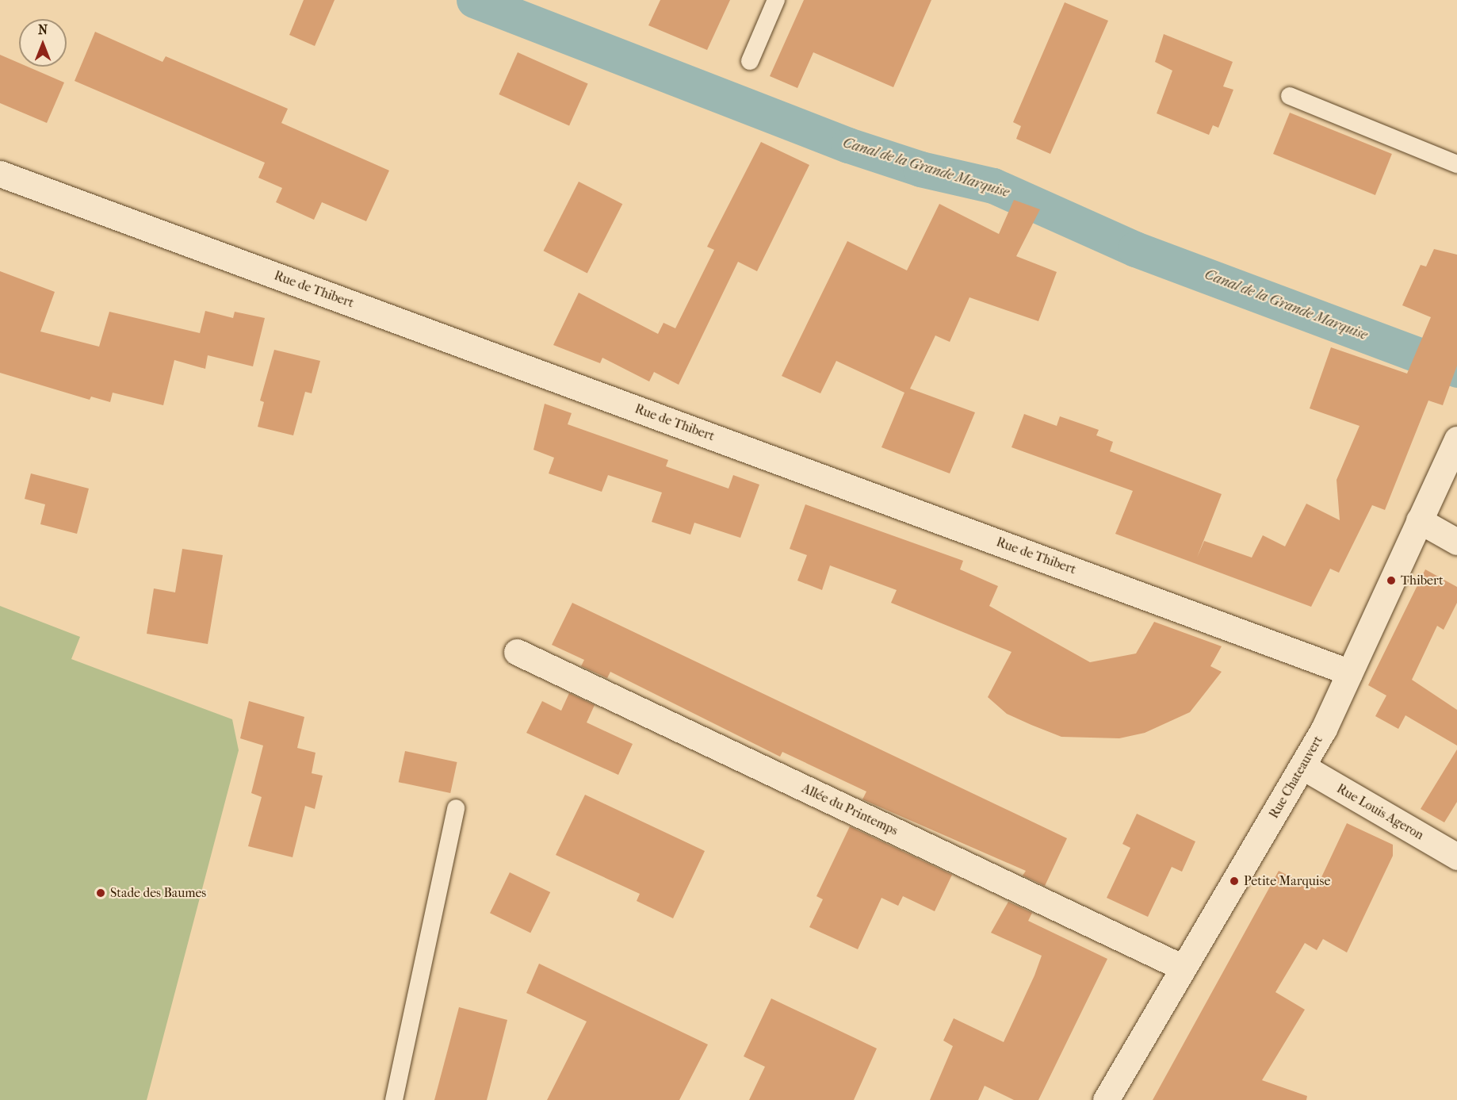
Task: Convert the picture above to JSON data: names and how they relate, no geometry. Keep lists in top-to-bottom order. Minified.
{"streets":{"street":["Rue de Thibert","Rue Chateauvert","Allée du Printemps","Rue Louis Ageron"]},"crossings":[["Rue de Thibert","Rue Chateauvert"],["Rue Chateauvert","Allée du Printemps"],["Rue Chateauvert","Rue Louis Ageron"]],"water":["Canal de la Grande Marquise"],"places":["Thibert","Petite Marquise","Stade des Baumes"],"north":"top"}
